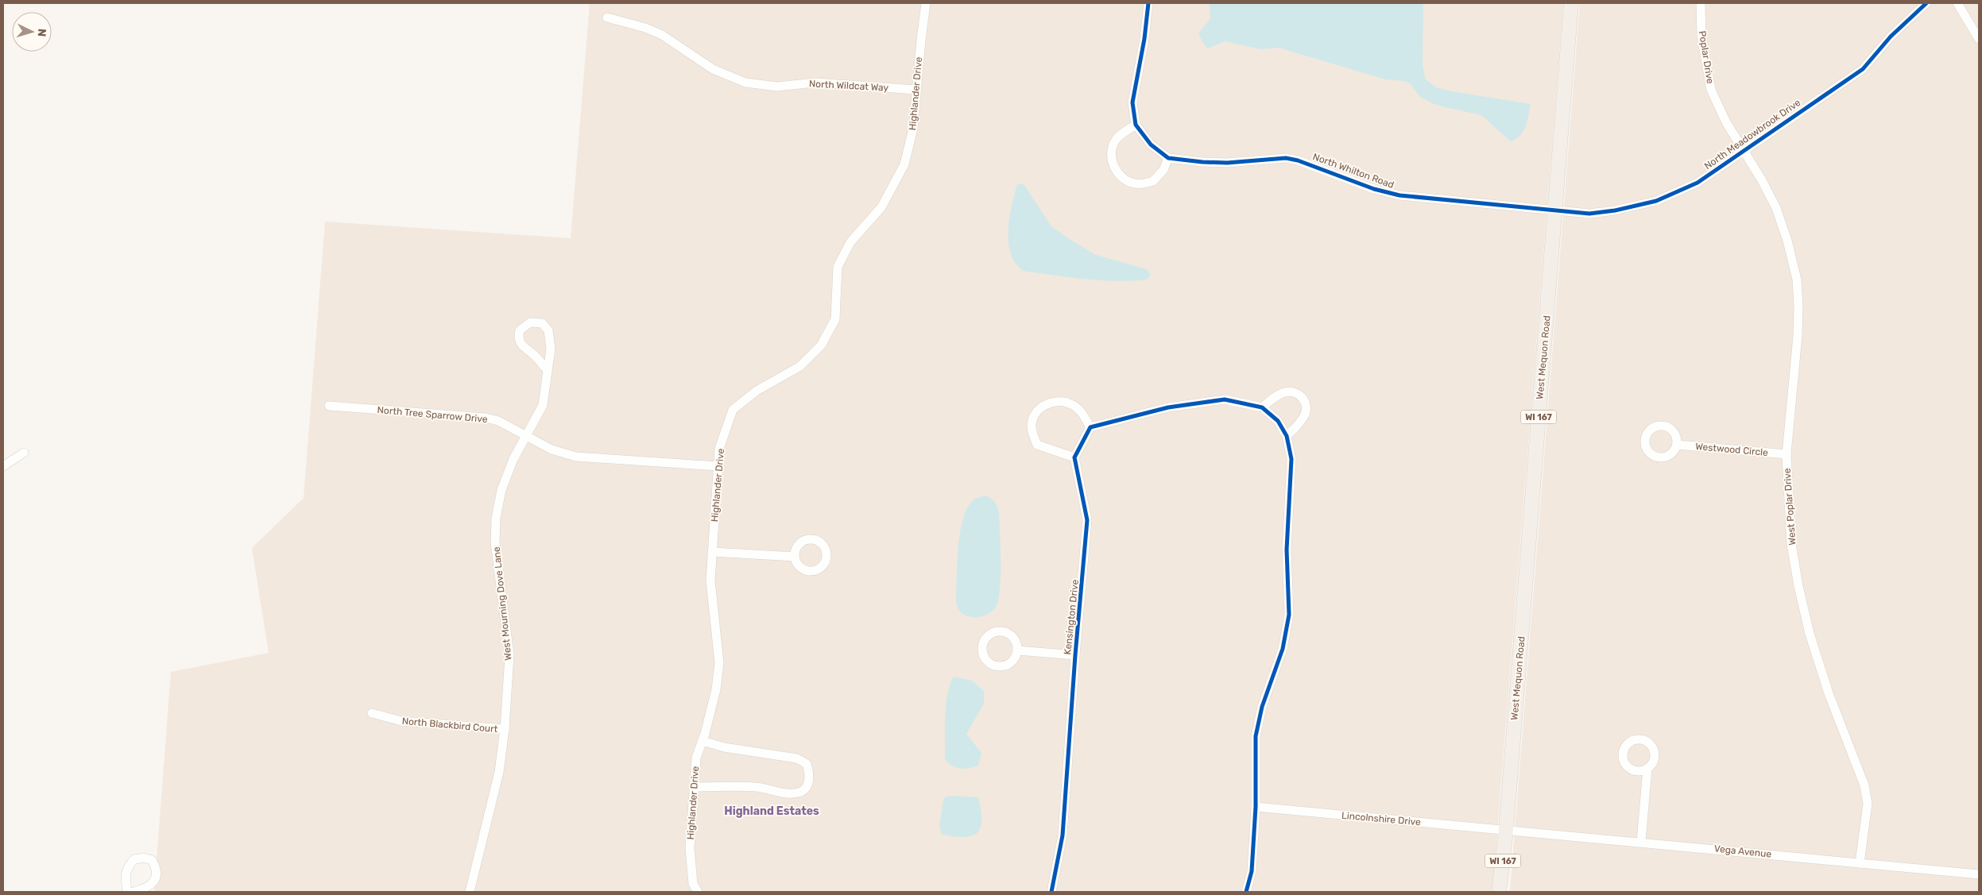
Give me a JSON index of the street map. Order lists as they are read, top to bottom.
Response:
{
  "streets": {
    "main road": ["West Mequon Road", "WI 167"],
    "street": [
      "Poplar Drive",
      "North Wildcat Way",
      "Highlander Drive",
      "North Meadowbrook Drive",
      "North Whilton Road",
      "North Tree Sparrow Drive",
      "Westwood Circle",
      "West Poplar Drive",
      "West Mourning Dove Lane",
      "Kensington Drive",
      "North Blackbird Court",
      "Lincolnshire Drive",
      "Vega Avenue"
    ]
  },
  "crossings": [
    ["Poplar Drive", "North Meadowbrook Drive"],
    ["Poplar Drive", "West Poplar Drive"],
    ["North Wildcat Way", "Highlander Drive"],
    ["Highlander Drive", "North Tree Sparrow Drive"],
    ["North Meadowbrook Drive", "North Whilton Road"],
    ["North Meadowbrook Drive", "West Mequon Road"],
    ["North Meadowbrook Drive", "West Poplar Drive"],
    ["North Whilton Road", "West Mequon Road"],
    ["West Mequon Road", "Lincolnshire Drive"],
    ["West Mequon Road", "Vega Avenue"],
    ["North Tree Sparrow Drive", "West Mourning Dove Lane"],
    ["Westwood Circle", "West Poplar Drive"],
    ["West Poplar Drive", "Vega Avenue"],
    ["West Mourning Dove Lane", "North Blackbird Court"],
    ["Lincolnshire Drive", "Vega Avenue"]
  ],
  "districts": ["Highland Estates"],
  "north": "right"
}
